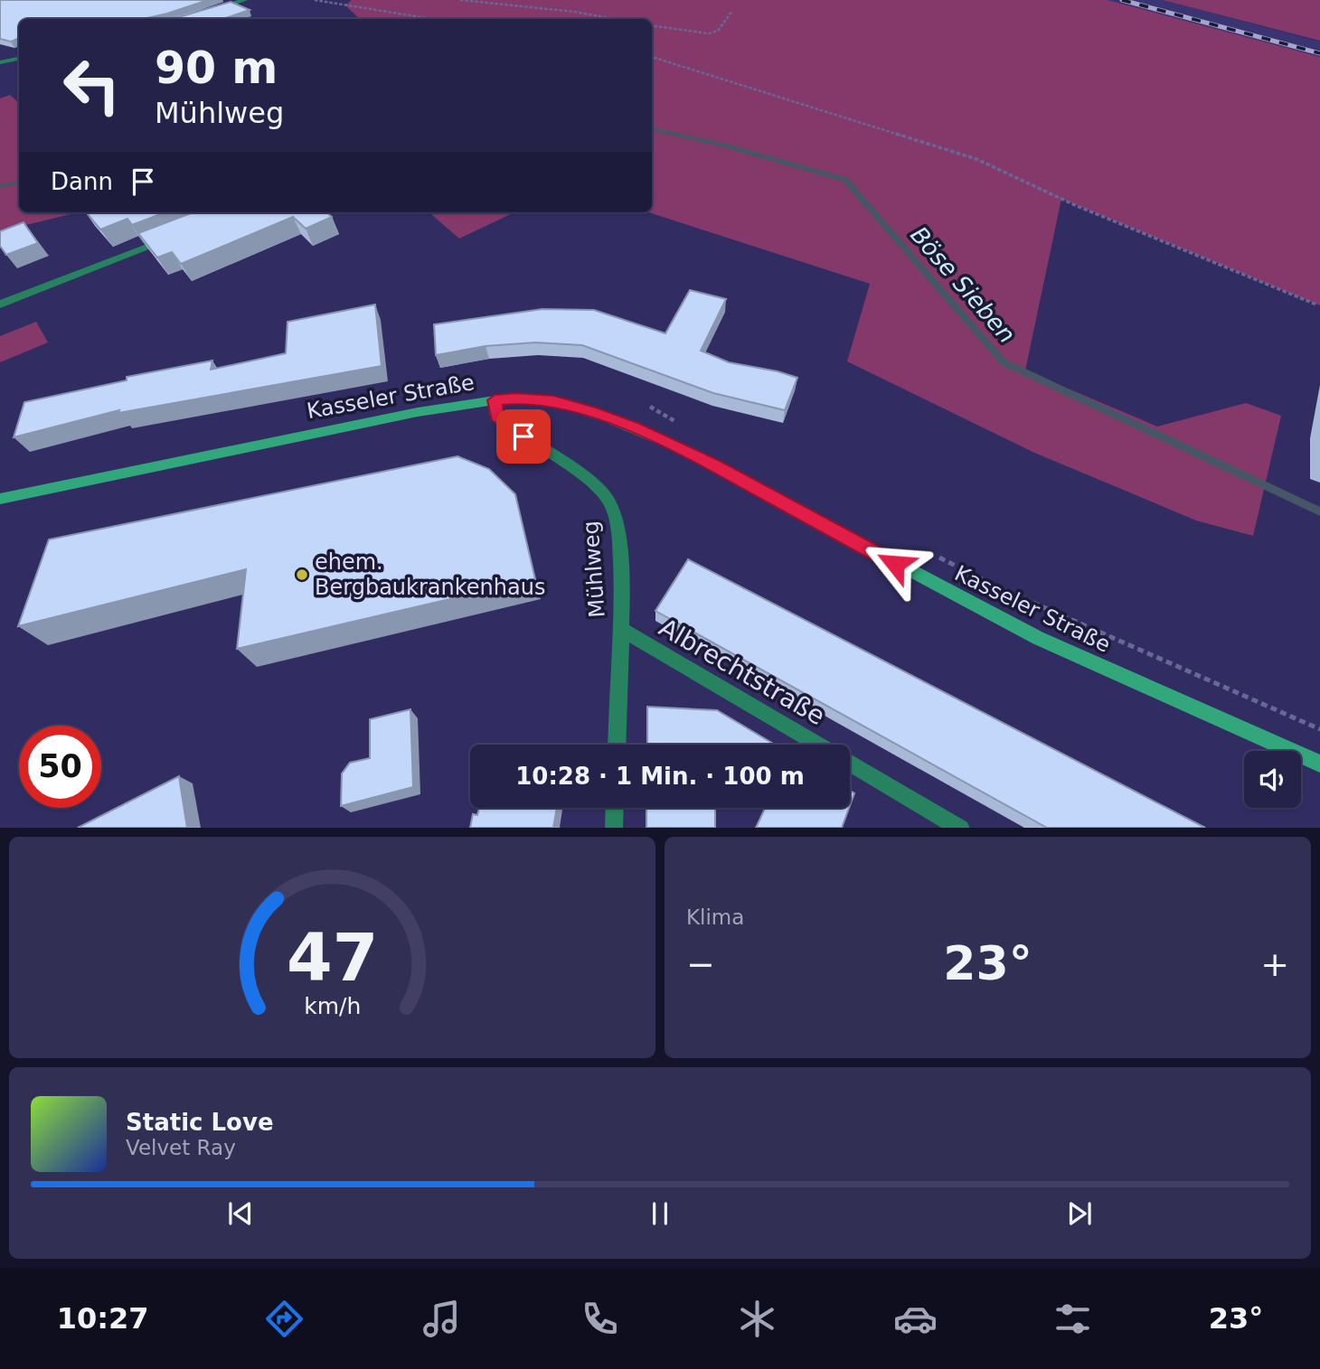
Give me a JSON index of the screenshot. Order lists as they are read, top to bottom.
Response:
{
  "streets": {
    "main road": ["Kasseler Straße"],
    "street": ["Mühlweg", "Albrechtstraße"]
  },
  "crossings": [
    ["Kasseler Straße", "Mühlweg"],
    ["Mühlweg", "Albrechtstraße"]
  ],
  "water": ["Böse Sieben"],
  "places": ["ehem. Bergbaukrankenhaus"],
  "page": {
    "turn": ["90 m", "Mühlweg"],
    "then": "Dann",
    "limit": "50",
    "trip": "10:28 · 1 Min. · 100 m",
    "tile": "Klima",
    "heat": ["−", "23°", "+"],
    "song": ["Static Love", "Velvet Ray"],
    "tabs": ["10:27", "23°"],
    "gauge": ["47", "km/h"]
  }
}
